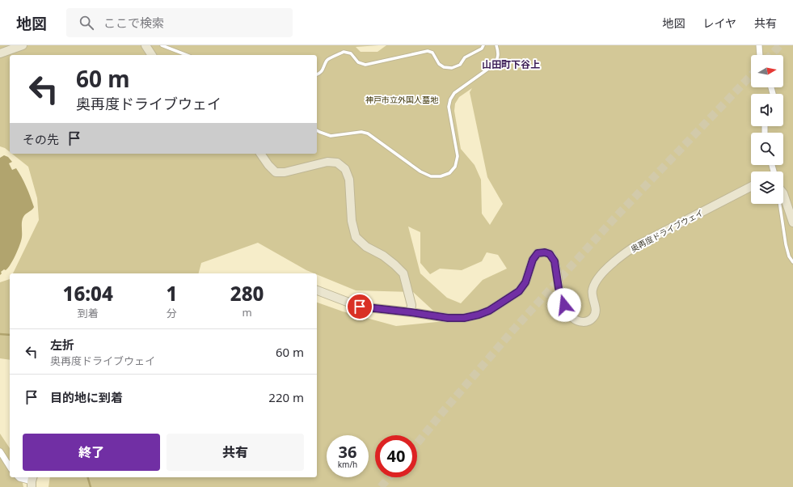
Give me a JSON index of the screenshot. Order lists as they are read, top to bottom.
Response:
{
  "streets": {
    "street": ["奥再度ドライブウェイ"]
  },
  "districts": ["山田町下谷上"],
  "parks": ["神戸市立外国人墓地"],
  "north": "right",
  "page": {
    "header": "地図",
    "search": "ここで検索",
    "nav": ["地図", "レイヤ", "共有"],
    "turn": ["60 m", "奥再度ドライブウェイ"],
    "then": "その先",
    "eta": [
      "16:04",
      "到着",
      "1",
      "分",
      "280",
      "m"
    ],
    "list": [
      {
        "name": "左折",
        "note": "奥再度ドライブウェイ",
        "value": "60 m"
      },
      {
        "name": "目的地に到着",
        "value": "220 m"
      }
    ],
    "buttons": ["終了", "共有"],
    "speed": "36 km/h",
    "limit": "40"
  }
}
